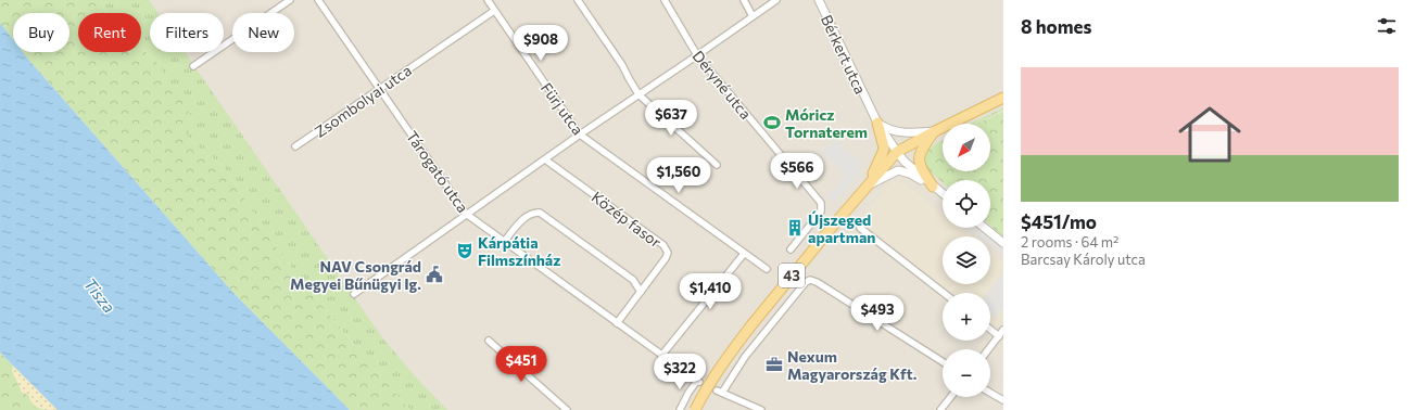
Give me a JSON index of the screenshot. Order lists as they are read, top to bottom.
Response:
{
  "streets": {
    "main road": ["43"],
    "street": [
      "Bérkert utca",
      "Déryné utca",
      "Zsombolyai utca",
      "Fürj utca",
      "Tárogató utca",
      "Közép fasor"
    ]
  },
  "crossings": [
    ["Bérkert utca", "43"],
    ["Zsombolyai utca", "Fürj utca"],
    ["Zsombolyai utca", "Tárogató utca"],
    ["Tárogató utca", "Közép fasor"]
  ],
  "water": ["Tisza"],
  "places": {
    "sports": ["Móricz Tornaterem"],
    "building": ["Újszeged apartman"],
    "theatre": ["Kárpátia Filmszínház"],
    "public building": ["NAV Csongrád Megyei Bűnügyi Ig."],
    "office": ["Nexum Magyarország Kft."]
  },
  "north": "bottom left",
  "page": {
    "heading": "8 homes",
    "chip": [
      "Buy",
      "Rent",
      "Filters",
      "New"
    ],
    "price": [
      "$908",
      "$637",
      "$566",
      "$1,560",
      "$1,410",
      "$493",
      "$451",
      "$322"
    ],
    "list": [
      {
        "name": "$451/mo",
        "note": "2 rooms · 64 m² · Barcsay Károly utca"
      }
    ],
    "map_buttons": ["+", "−"]
  }
}
